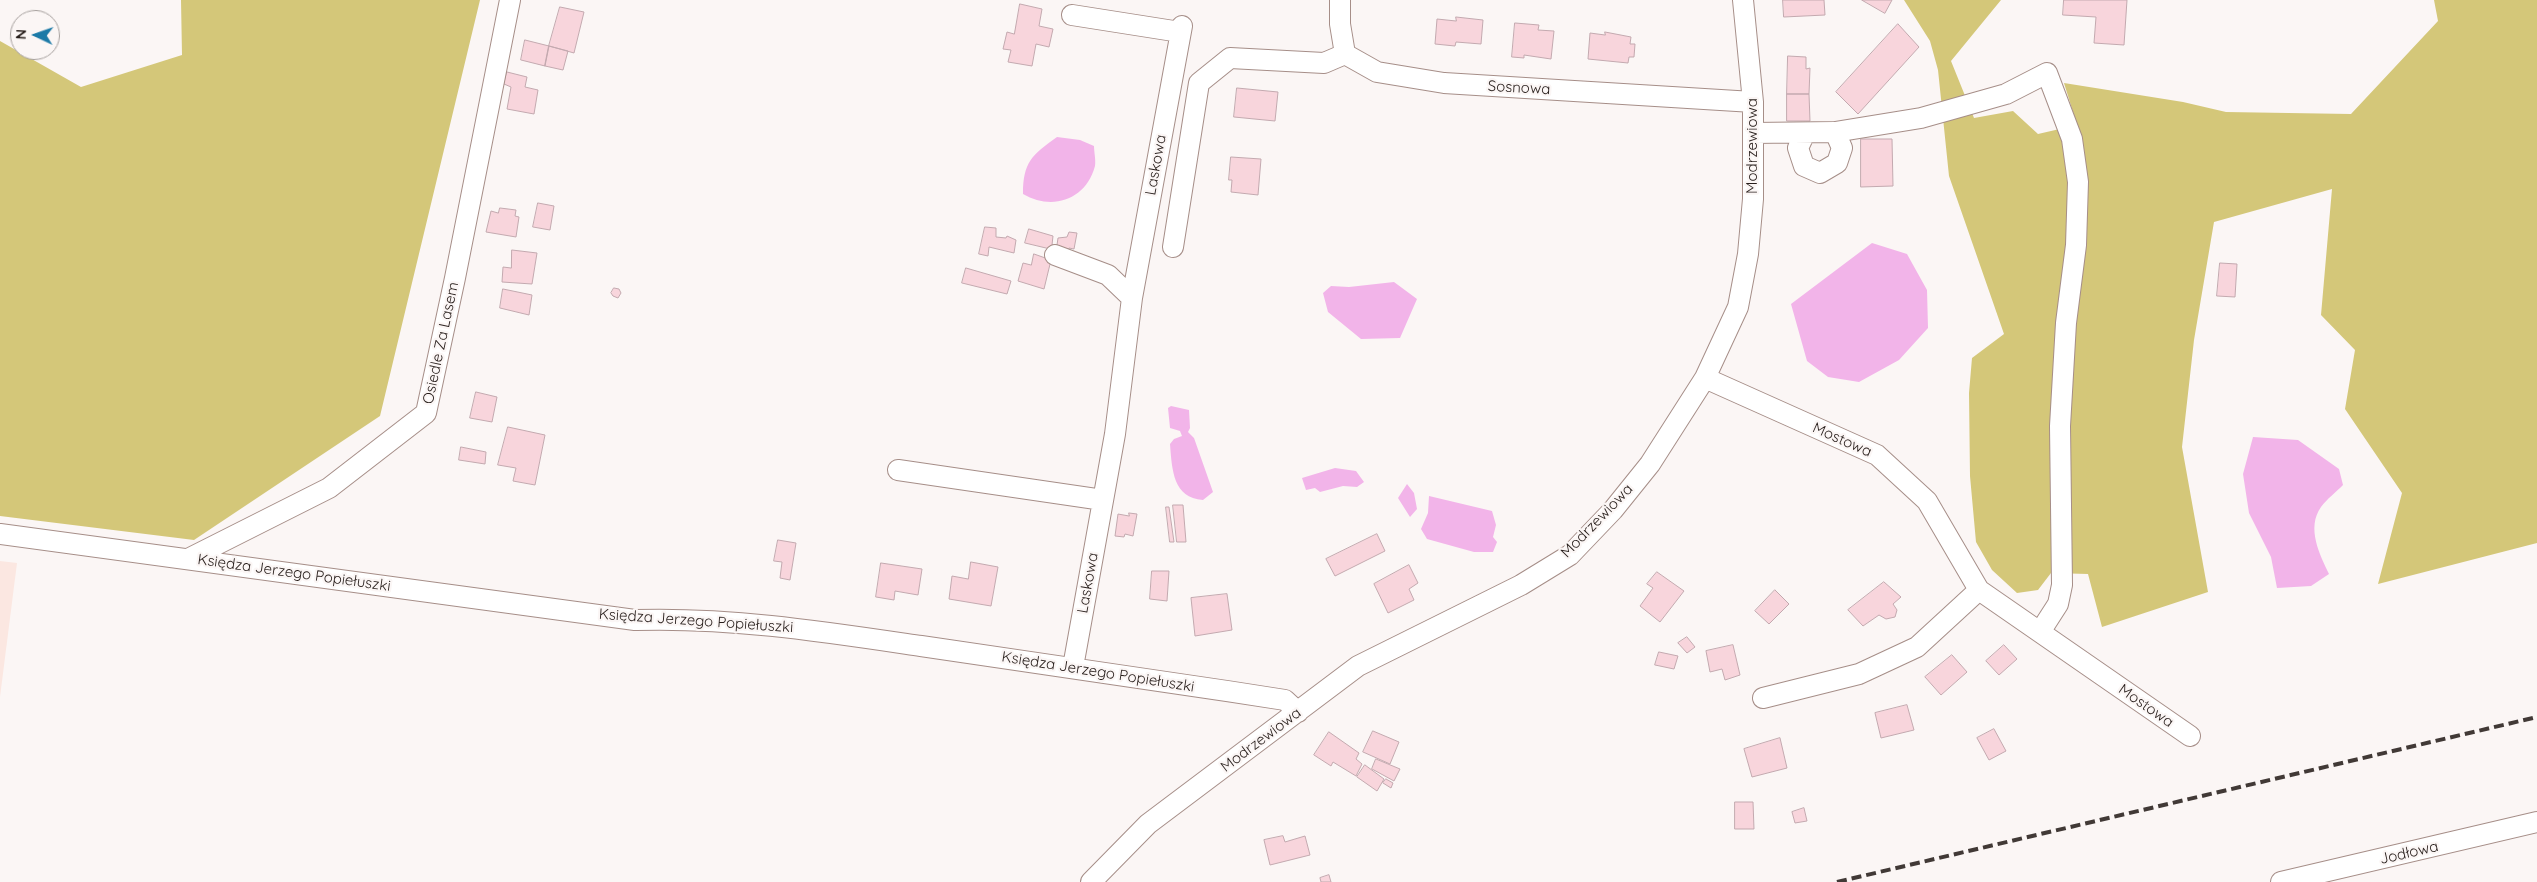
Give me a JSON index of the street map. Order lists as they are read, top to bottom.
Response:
{
  "streets": {
    "street": [
      "Sosnowa",
      "Modrzewiowa",
      "Laskowa",
      "Osiedle Za Lasem",
      "Mostowa",
      "Księdza Jerzego Popiełuszki",
      "Jodłowa"
    ]
  },
  "crossings": [
    ["Sosnowa", "Modrzewiowa"],
    ["Modrzewiowa", "Mostowa"],
    ["Modrzewiowa", "Księdza Jerzego Popiełuszki"],
    ["Laskowa", "Księdza Jerzego Popiełuszki"],
    ["Osiedle Za Lasem", "Księdza Jerzego Popiełuszki"]
  ],
  "north": "left"
}
